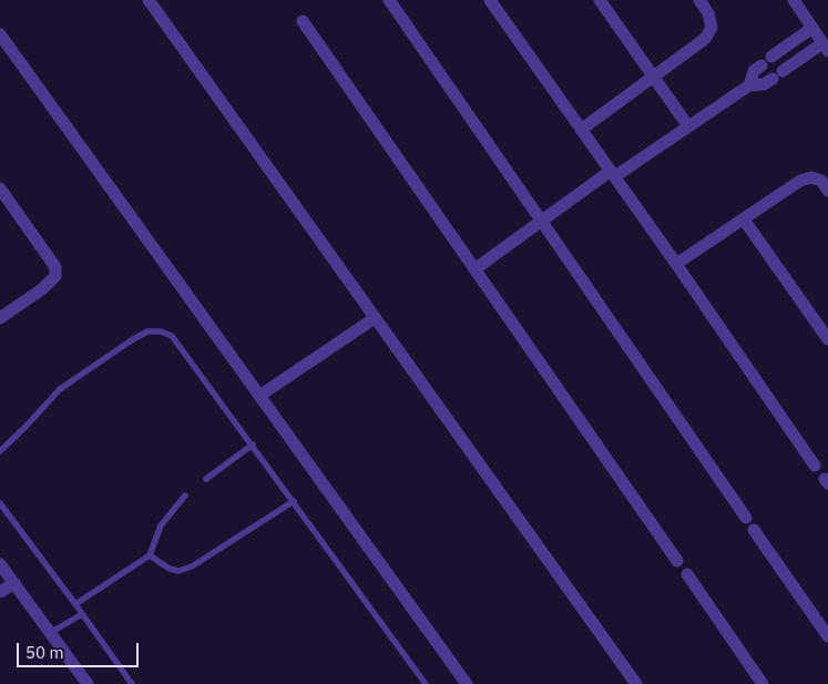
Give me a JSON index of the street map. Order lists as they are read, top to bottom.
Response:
{
  "scale_bar": "50 m"
}
